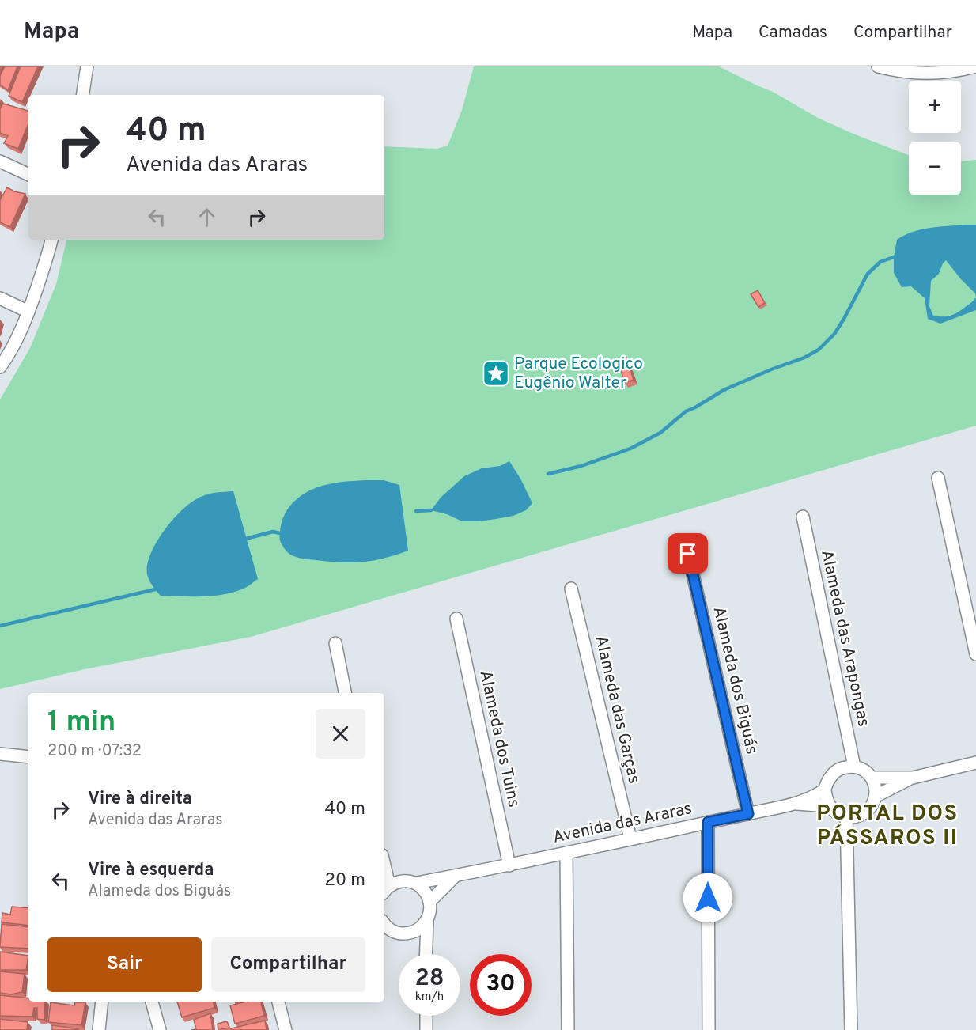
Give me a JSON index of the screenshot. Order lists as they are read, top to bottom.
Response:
{
  "streets": {
    "street": [
      "Alameda das Arapongas",
      "Alameda dos Biguás",
      "Alameda das Garças",
      "Alameda dos Tuins",
      "Avenida das Araras"
    ]
  },
  "crossings": [
    ["Alameda dos Biguás", "Avenida das Araras"],
    ["Alameda das Garças", "Avenida das Araras"],
    ["Alameda dos Tuins", "Avenida das Araras"]
  ],
  "districts": ["PORTAL DOS PÁSSAROS II"],
  "places": {
    "place": ["Parque Ecologico Eugênio Walter"]
  },
  "page": {
    "header": "Mapa",
    "nav": ["Mapa", "Camadas", "Compartilhar"],
    "map_buttons": ["+", "−"],
    "turn": ["40 m", "Avenida das Araras"],
    "heading": ["1 min", "200 m · 07:32"],
    "list": [
      {
        "name": "Vire à direita",
        "note": "Avenida das Araras",
        "value": "40 m"
      },
      {
        "name": "Vire à esquerda",
        "note": "Alameda dos Biguás",
        "value": "20 m"
      }
    ],
    "buttons": ["Sair", "Compartilhar"],
    "speed": "28 km/h",
    "limit": "30"
  }
}
